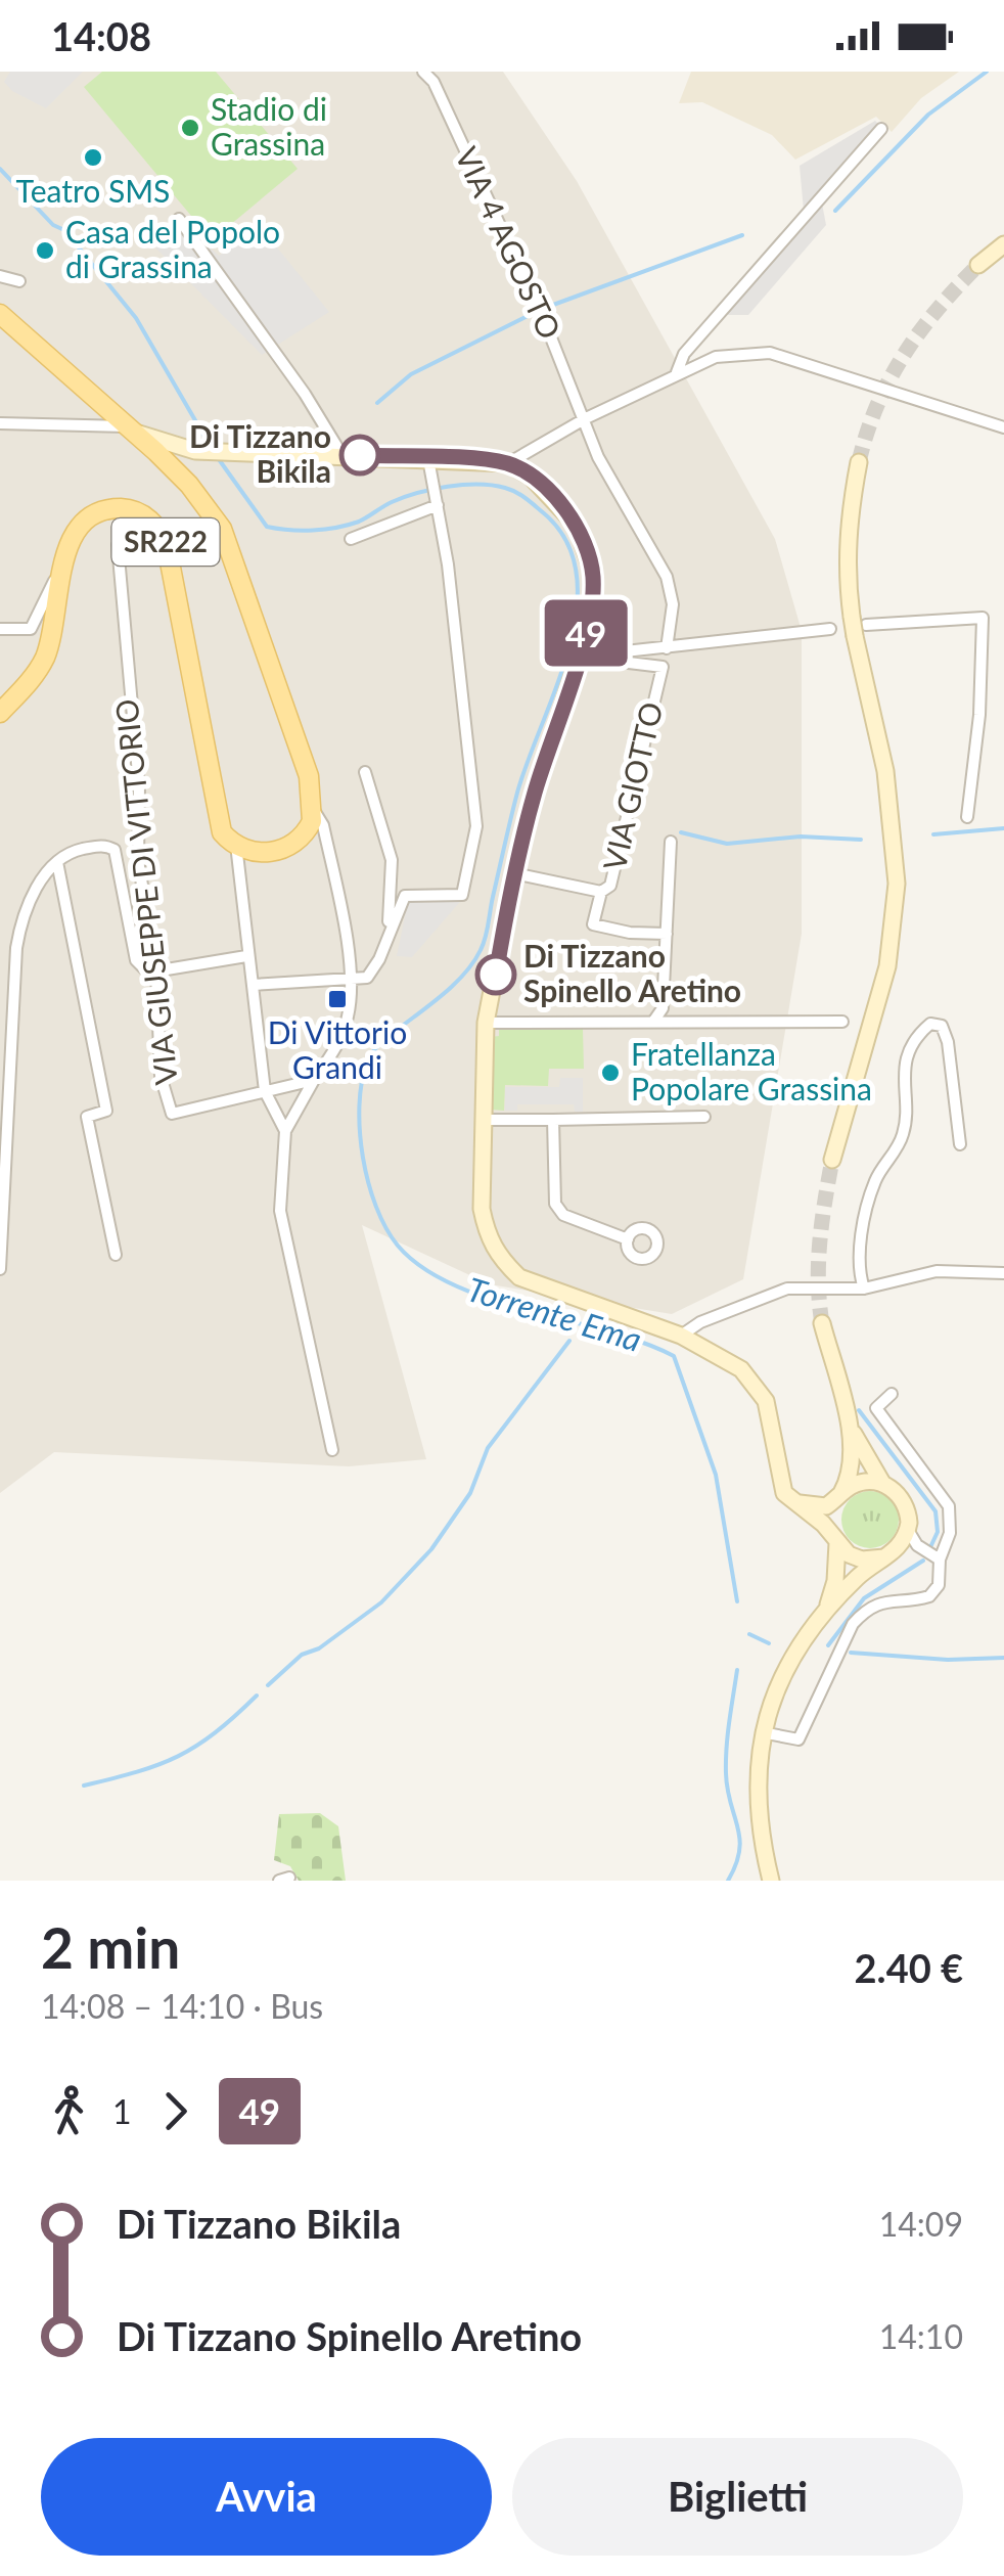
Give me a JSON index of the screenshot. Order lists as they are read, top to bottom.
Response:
{
  "streets": {
    "main road": ["SR222"],
    "street": ["VIA 4 AGOSTO", "VIA GIOTTO", "VIA GIUSEPPE DI VITTORIO"]
  },
  "water": ["Torrente Ema"],
  "places": {
    "other": [
      "Stadio di Grassina",
      "Teatro SMS",
      "Casa del Popolo di Grassina",
      "Di Tizzano Bikila",
      "Di Tizzano Spinello Aretino",
      "Fratellanza Popolare Grassina"
    ],
    "transit": ["Di Vittorio Grandi"]
  },
  "lines": ["bus line 49"],
  "page": {
    "status": "14:08",
    "on_map": "49",
    "heading": ["2 min", "14:08 – 14:10 · Bus", "2.40 €"],
    "legs": ["1", "49"],
    "list": [
      {
        "name": "Di Tizzano Bikila",
        "value": "14:09"
      },
      {
        "name": "Di Tizzano Spinello Aretino",
        "value": "14:10"
      }
    ],
    "buttons": ["Avvia", "Biglietti"]
  }
}
